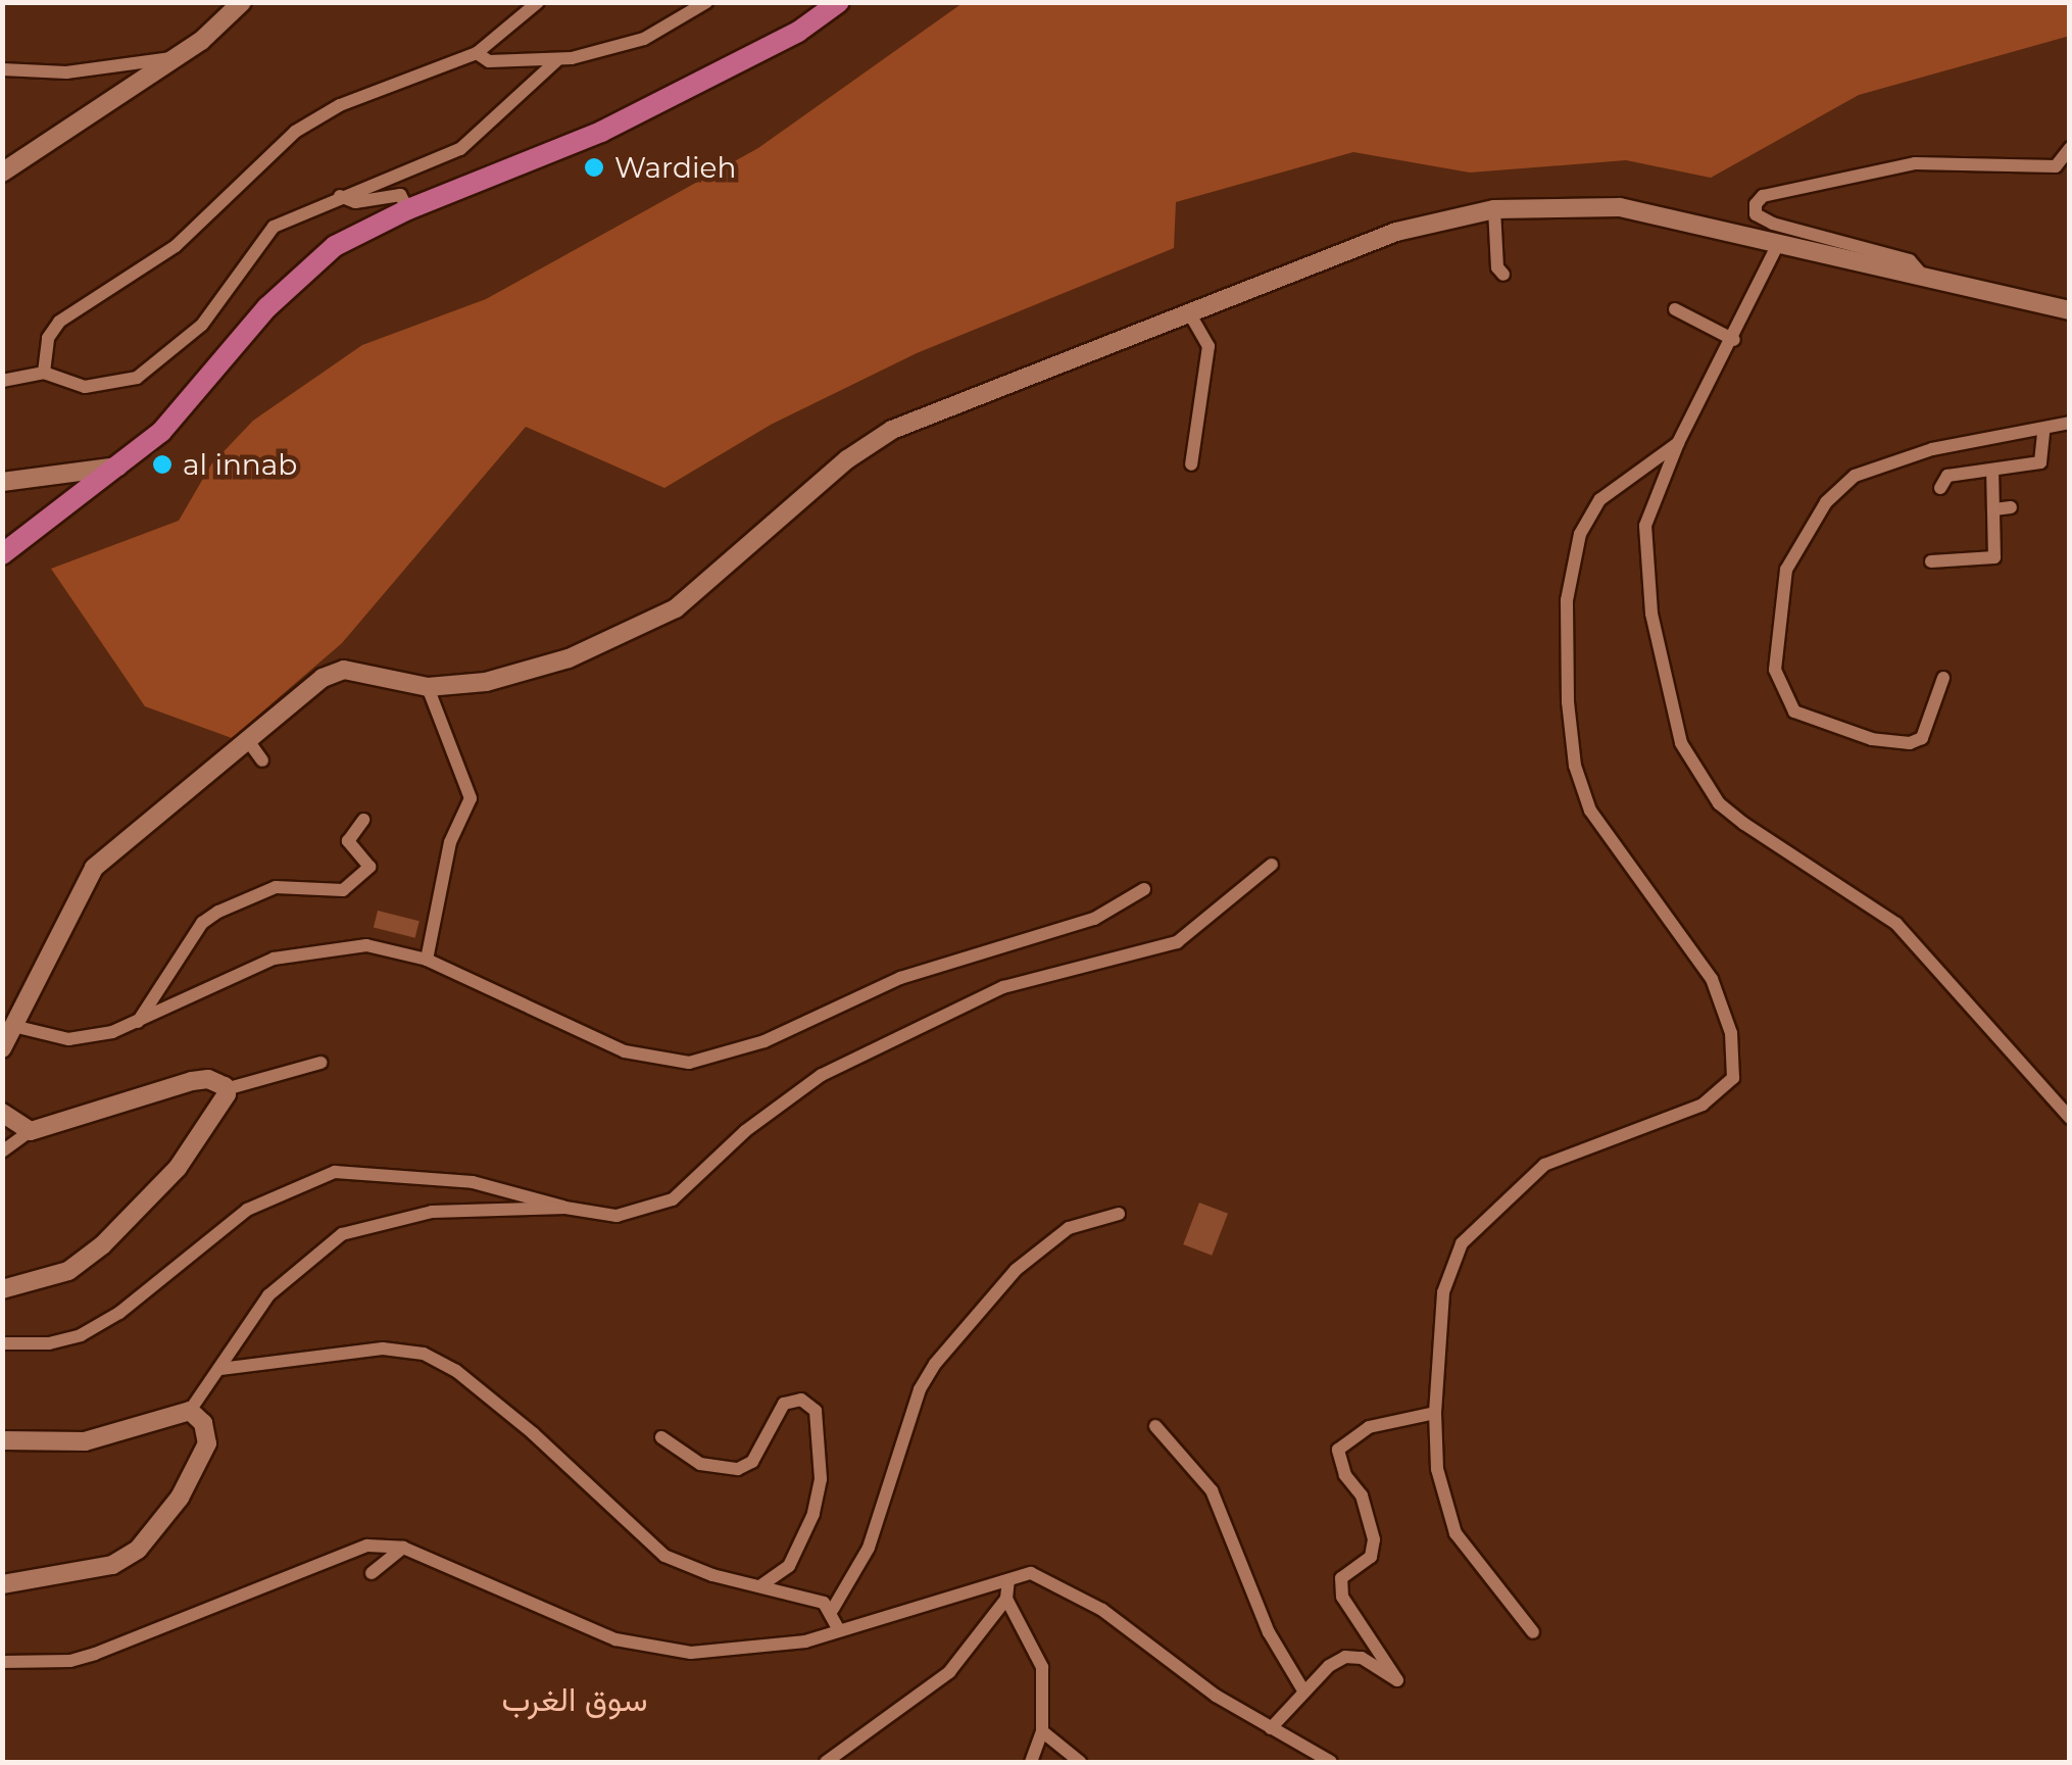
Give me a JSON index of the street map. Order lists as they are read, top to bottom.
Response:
{
  "districts": ["سوق الغرب"],
  "places": ["Wardieh", "al innab"]
}
